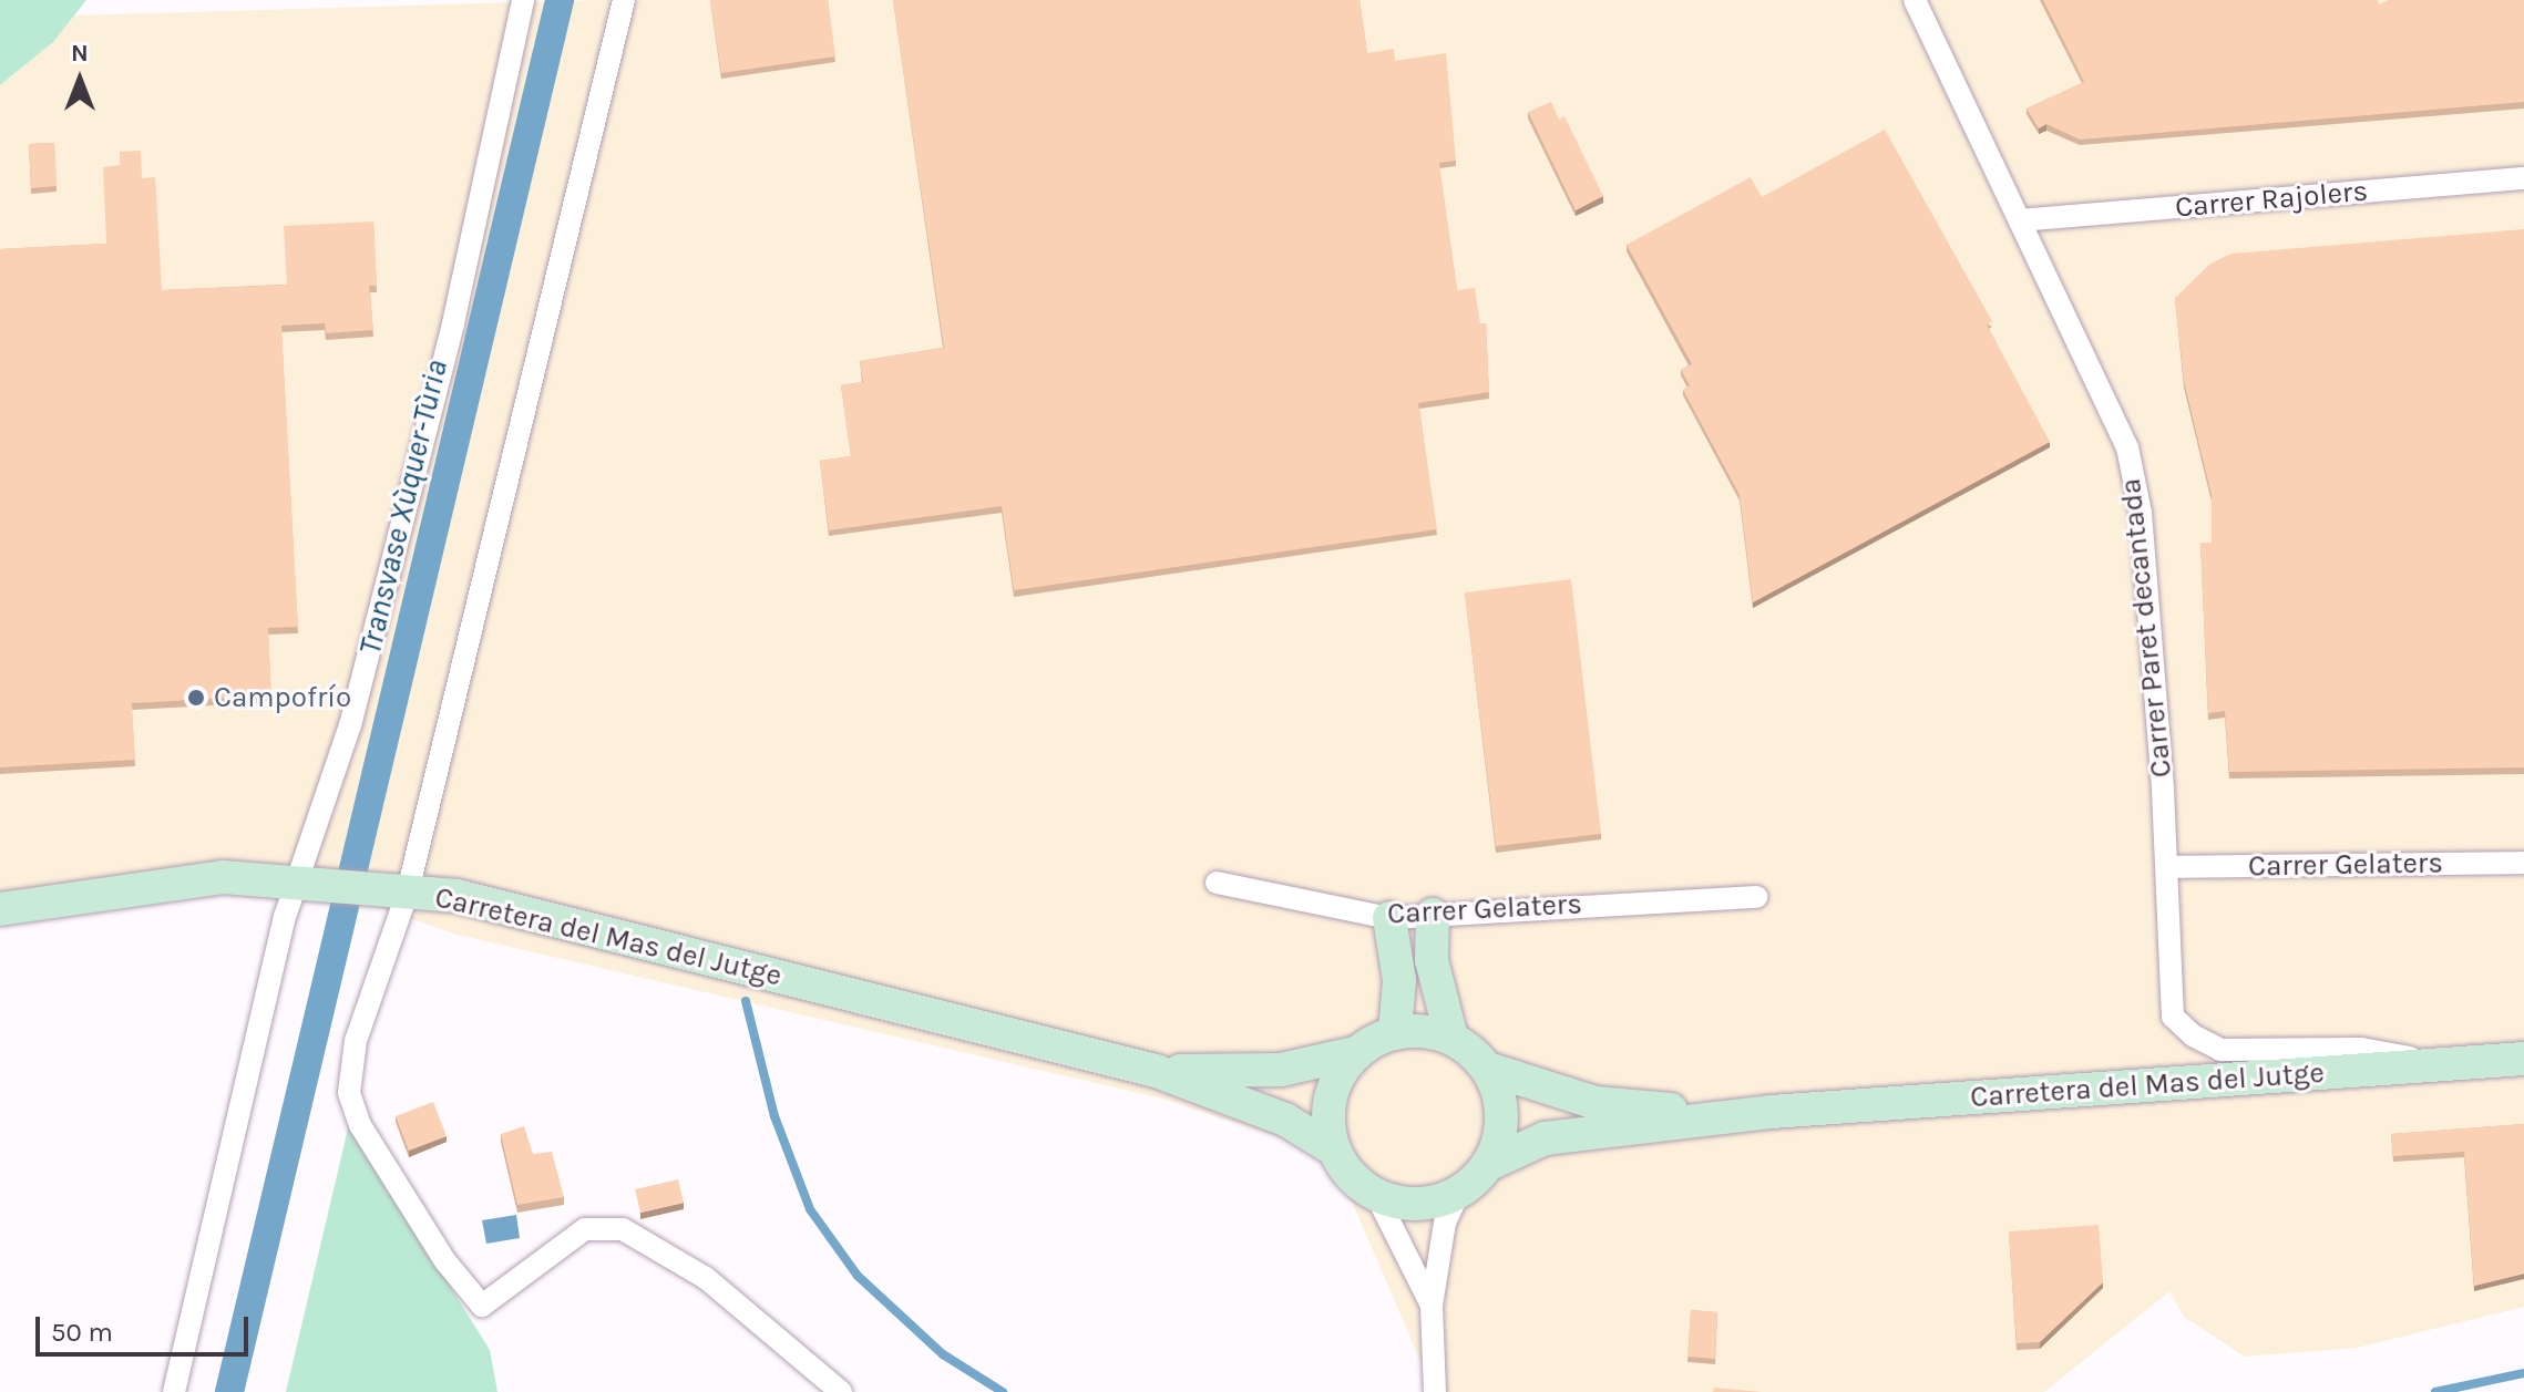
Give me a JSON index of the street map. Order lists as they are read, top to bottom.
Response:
{
  "streets": {
    "street": [
      "Carrer Rajolers",
      "Carrer Paret decantada",
      "Carrer Gelaters",
      "Carretera del Mas del Jutge"
    ]
  },
  "crossings": [
    ["Carrer Rajolers", "Carrer Paret decantada"],
    ["Carrer Paret decantada", "Carrer Gelaters"],
    ["Carrer Paret decantada", "Carretera del Mas del Jutge"]
  ],
  "water": ["Transvase Xùquer-Tùria"],
  "places": ["Campofrío"],
  "scale_bar": "50 m",
  "north": "top"
}
